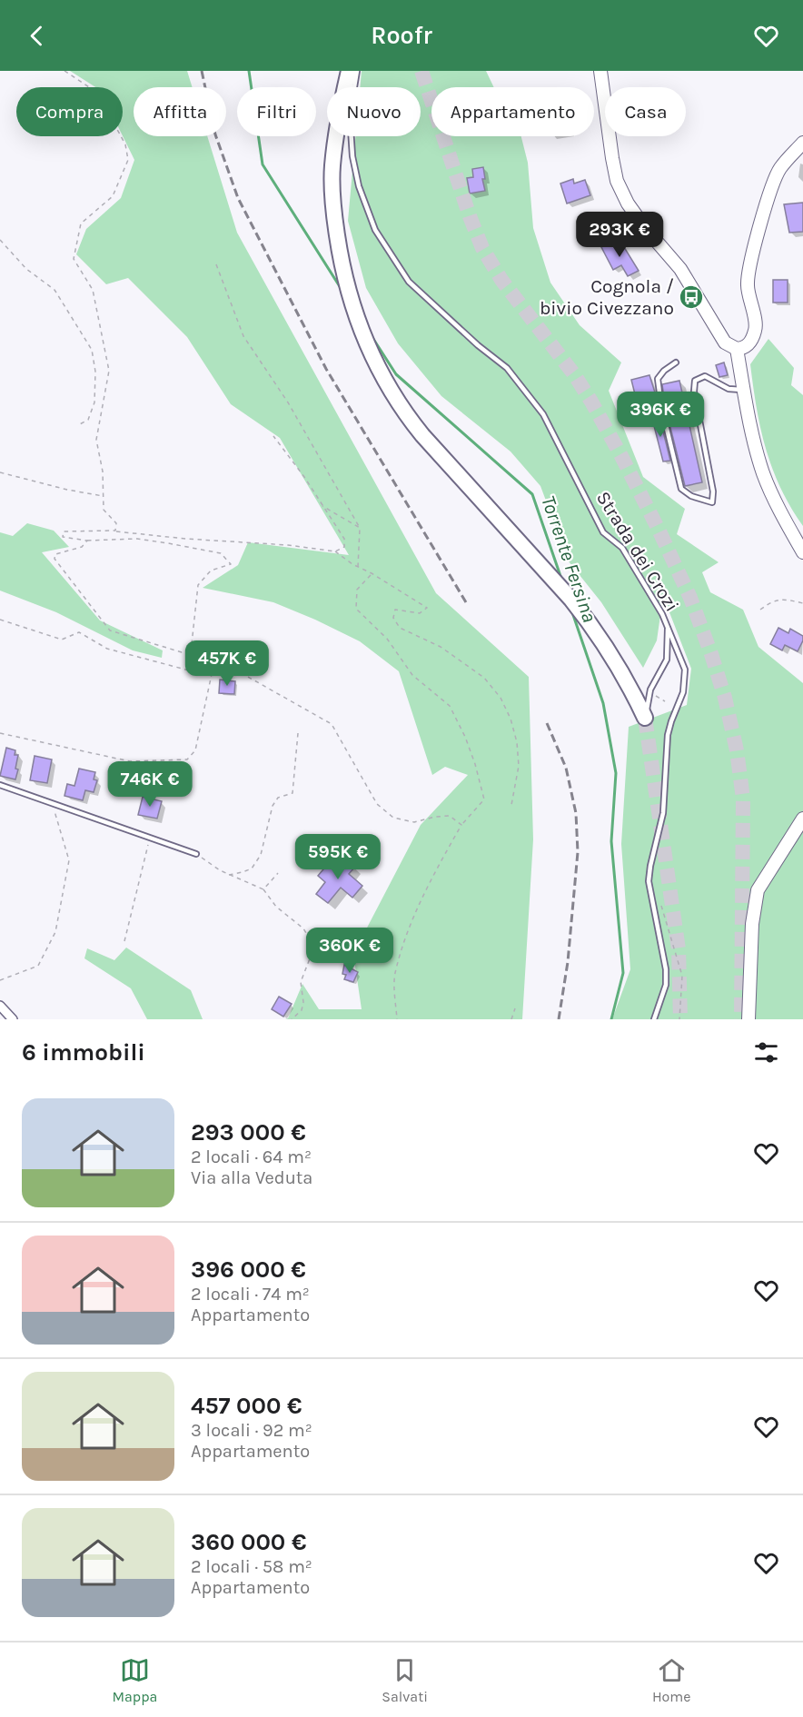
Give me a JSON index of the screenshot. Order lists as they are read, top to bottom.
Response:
{
  "streets": {
    "lane": ["Strada dei Crozi"]
  },
  "water": ["Torrente Fersina"],
  "places": {
    "bus stop": ["Cognola / bivio Civezzano"]
  },
  "page": {
    "header": "Roofr",
    "chip": [
      "Compra",
      "Affitta",
      "Filtri",
      "Nuovo",
      "Appartamento",
      "Casa"
    ],
    "price": [
      "293K €",
      "396K €",
      "457K €",
      "746K €",
      "595K €",
      "360K €"
    ],
    "heading": "6 immobili",
    "list": [
      {
        "name": "293 000 €",
        "note": "2 locali · 64 m² · Via alla Veduta"
      },
      {
        "name": "396 000 €",
        "note": "2 locali · 74 m² · Appartamento"
      },
      {
        "name": "457 000 €",
        "note": "3 locali · 92 m² · Appartamento"
      },
      {
        "name": "360 000 €",
        "note": "2 locali · 58 m² · Appartamento"
      }
    ],
    "tabs": ["Mappa", "Salvati", "Home"]
  }
}
